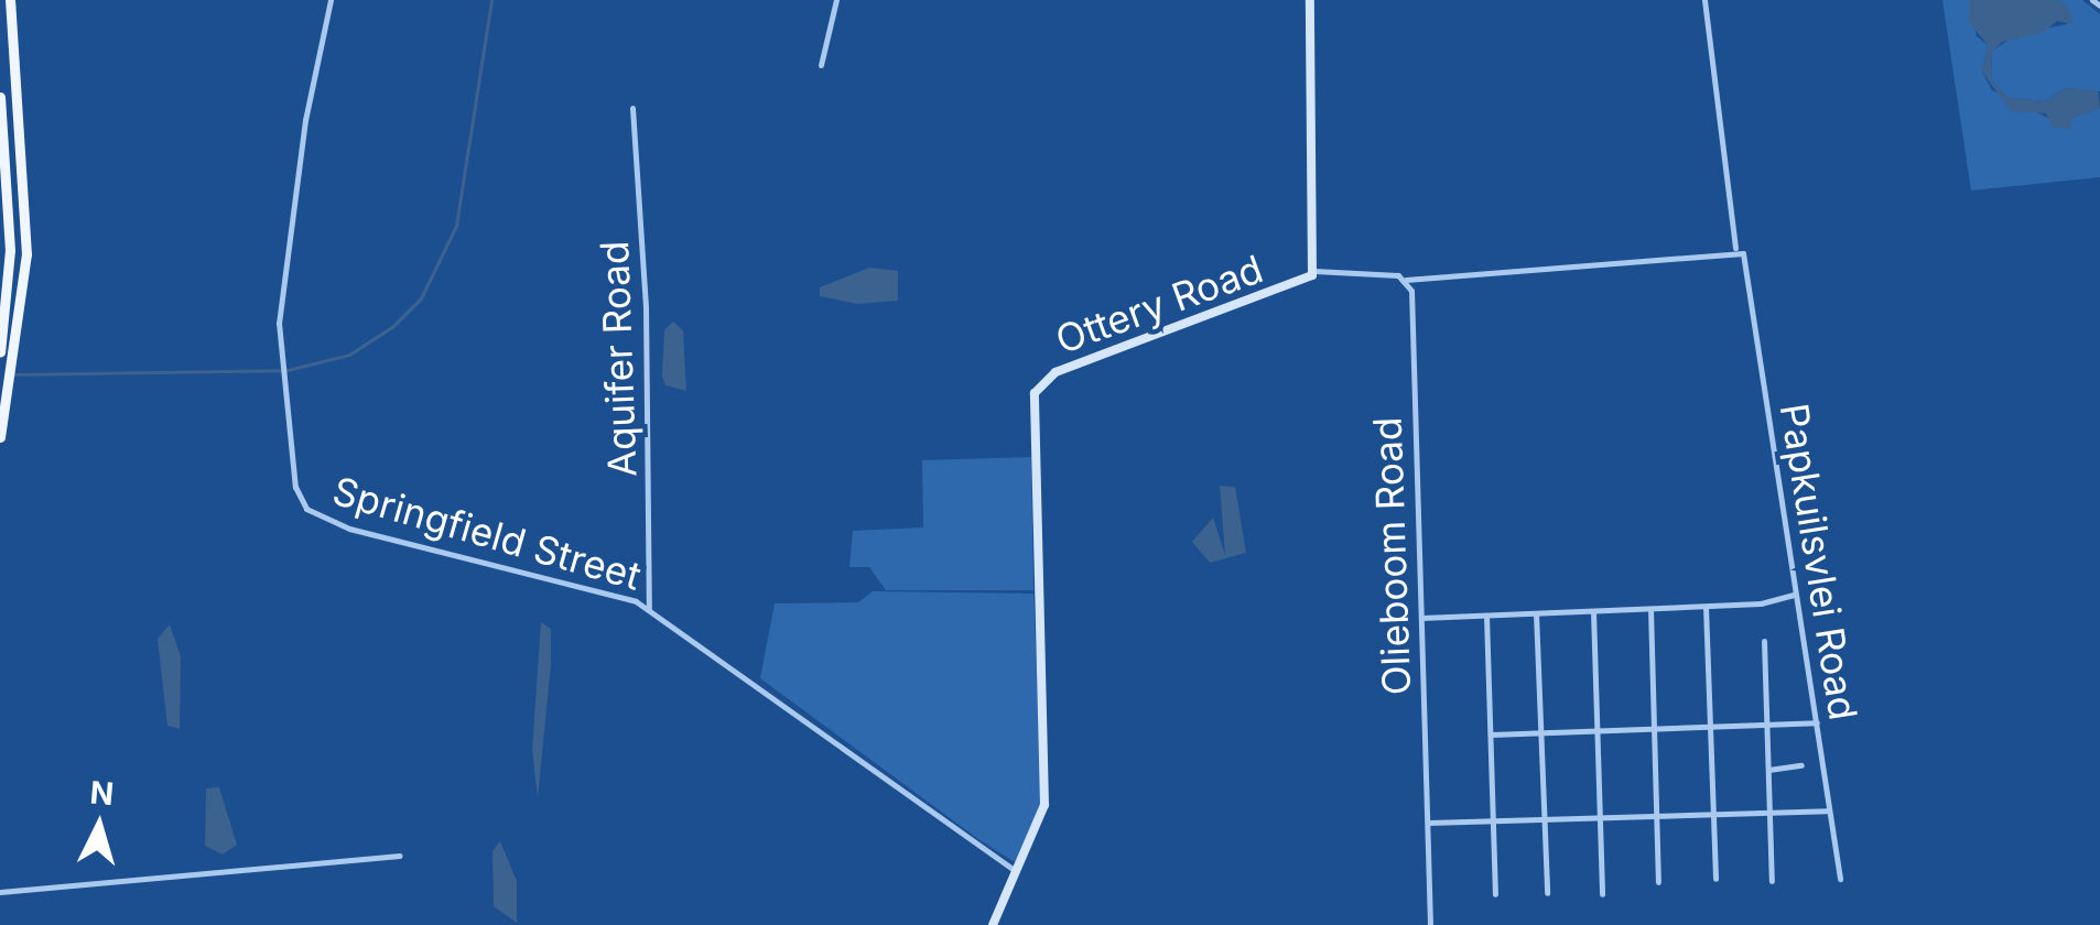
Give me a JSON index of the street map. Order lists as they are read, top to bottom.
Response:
{
  "streets": {
    "street": [
      "Ottery Road",
      "Aquifer Road",
      "Springfield Street",
      "Olieboom Road",
      "Papkuilsvlei Road"
    ]
  },
  "crossings": [
    ["Ottery Road", "Springfield Street"],
    ["Aquifer Road", "Springfield Street"]
  ],
  "north": "top"
}
